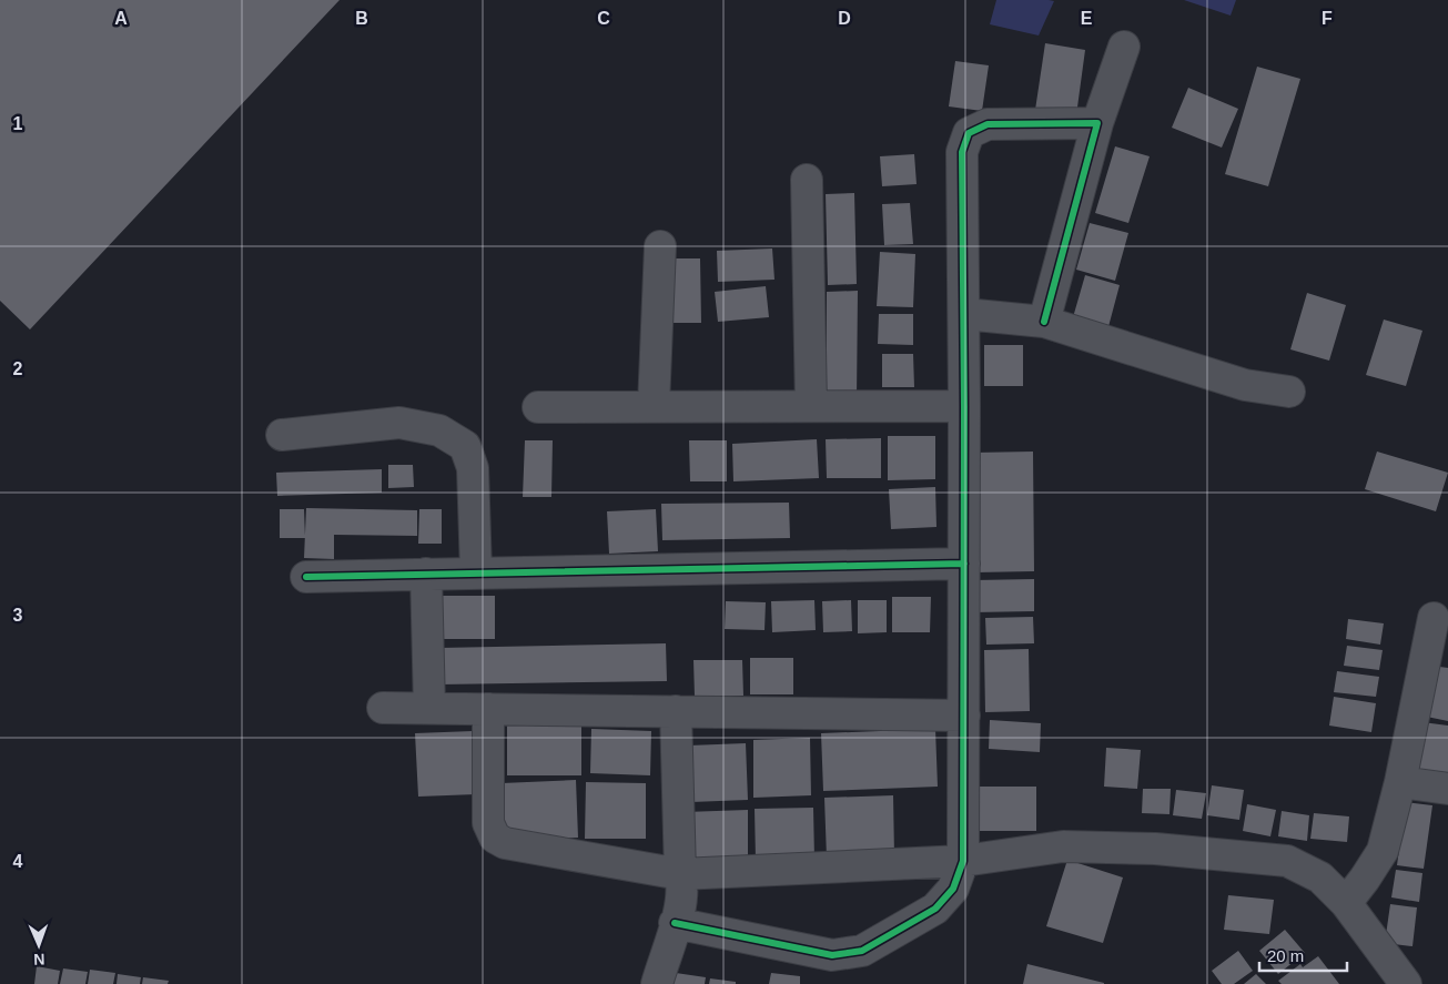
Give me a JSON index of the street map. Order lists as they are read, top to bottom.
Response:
{
  "scale_bar": "20 m",
  "north": "bottom",
  "grid": {
    "columns": [
      "A",
      "B",
      "C",
      "D",
      "E",
      "F"
    ],
    "rows": [
      "1",
      "2",
      "3",
      "4"
    ]
  }
}
